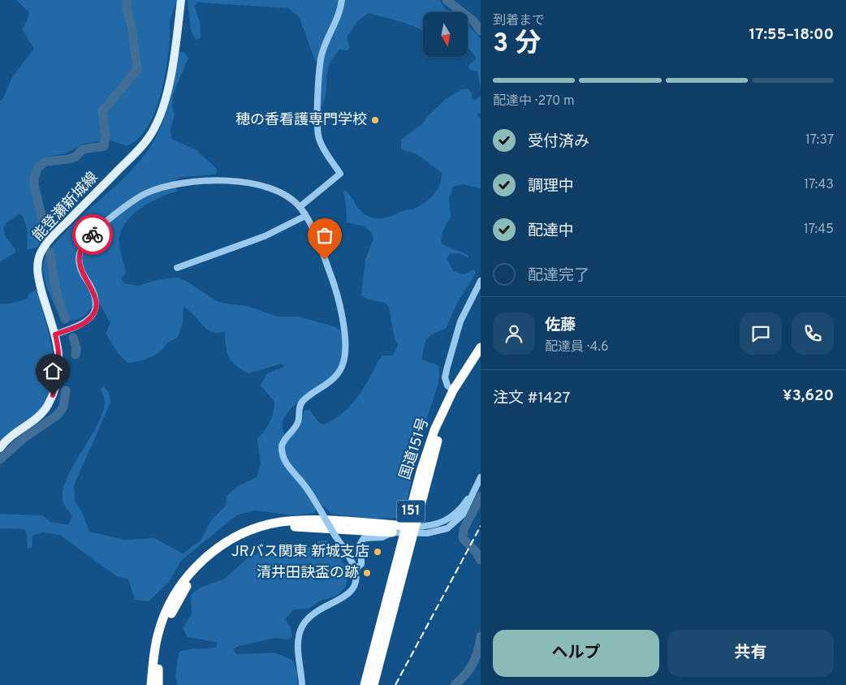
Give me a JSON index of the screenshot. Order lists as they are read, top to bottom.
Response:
{
  "streets": {
    "highway": ["国道151号", "151"],
    "main road": ["能登瀬新城線"]
  },
  "places": ["穂の香看護専門学校", "JRバス関東 新城支店", "清井田訣盃の跡"],
  "north": "bottom",
  "page": {
    "heading": ["3 分", "到着まで", "17:55–18:00"],
    "panel": [
      "佐藤",
      "配達員 · 4.6",
      "注文 #1427",
      "¥3,620"
    ],
    "bar": "配達中 · 270 m",
    "list": [
      ["受付済み", "17:37"],
      ["調理中", "17:43"],
      ["配達中", "17:45"],
      "配達完了"
    ],
    "buttons": ["ヘルプ", "共有"]
  }
}
